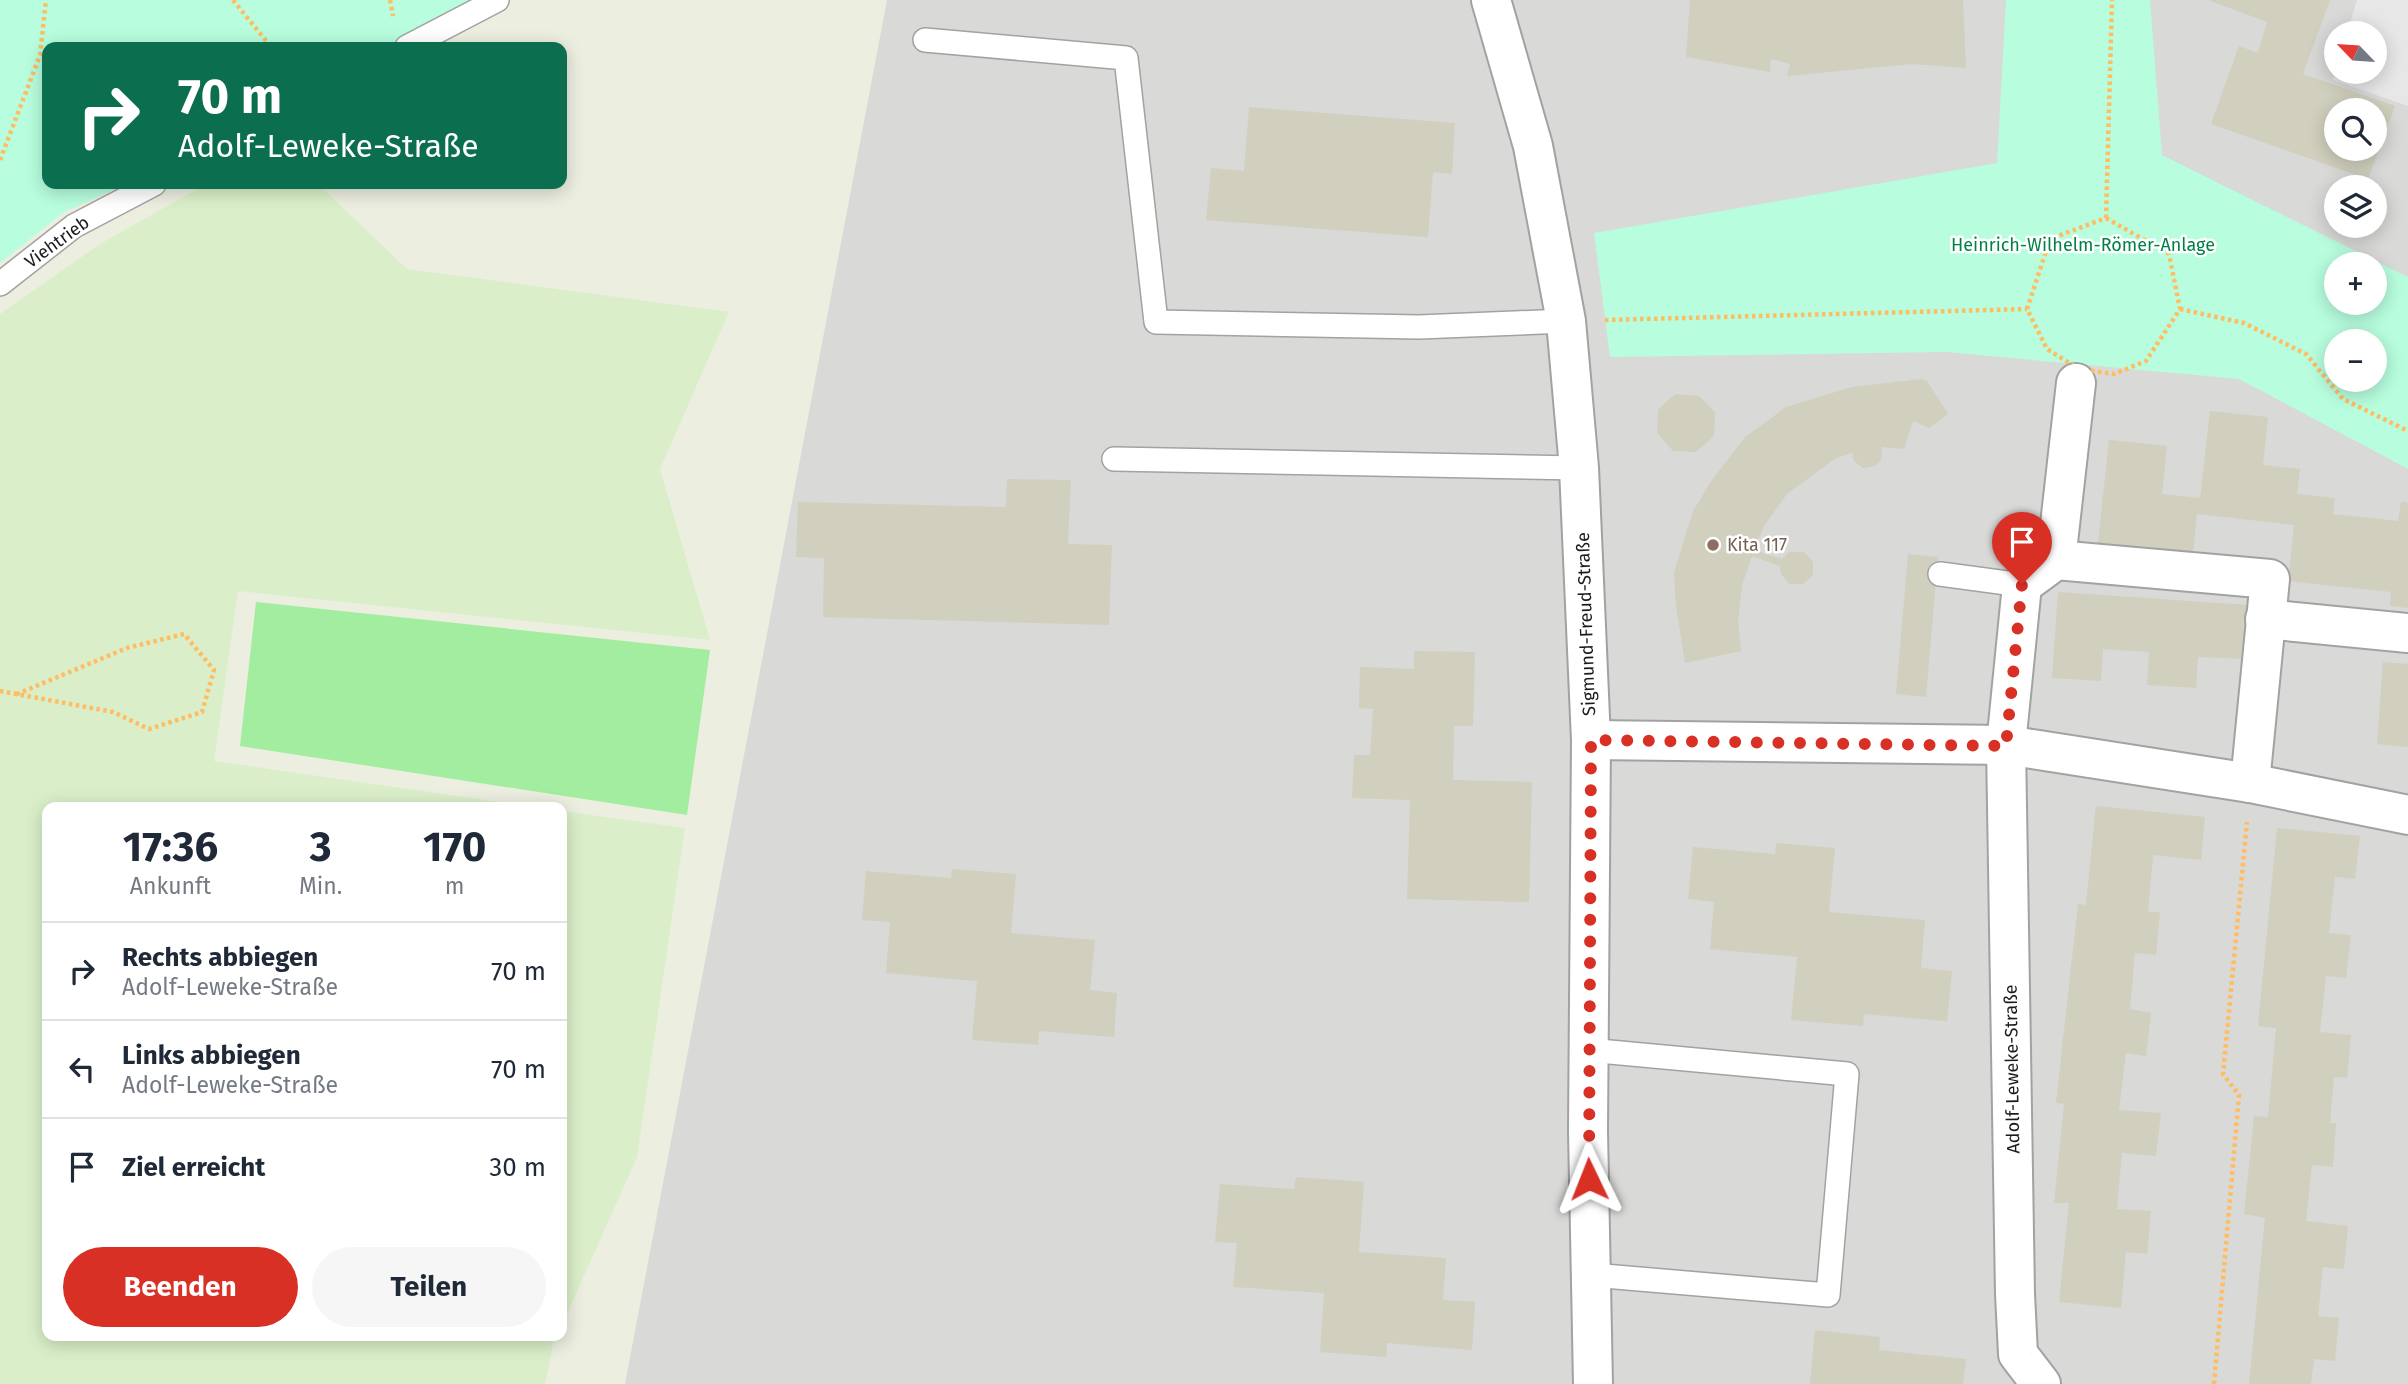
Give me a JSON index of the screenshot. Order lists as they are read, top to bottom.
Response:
{
  "streets": {
    "street": ["Sigmund-Freud-Straße", "Adolf-Leweke-Straße"],
    "lane": ["Viehtrieb"]
  },
  "parks": ["Heinrich-Wilhelm-Römer-Anlage"],
  "places": ["Kita 117"],
  "north": "top left",
  "page": {
    "map_buttons": ["+", "−"],
    "turn": ["70 m", "Adolf-Leweke-Straße"],
    "eta": [
      "17:36",
      "Ankunft",
      "3",
      "Min.",
      "170",
      "m"
    ],
    "list": [
      {
        "name": "Rechts abbiegen",
        "note": "Adolf-Leweke-Straße",
        "value": "70 m"
      },
      {
        "name": "Links abbiegen",
        "note": "Adolf-Leweke-Straße",
        "value": "70 m"
      },
      {
        "name": "Ziel erreicht",
        "value": "30 m"
      }
    ],
    "buttons": ["Beenden", "Teilen"]
  }
}
